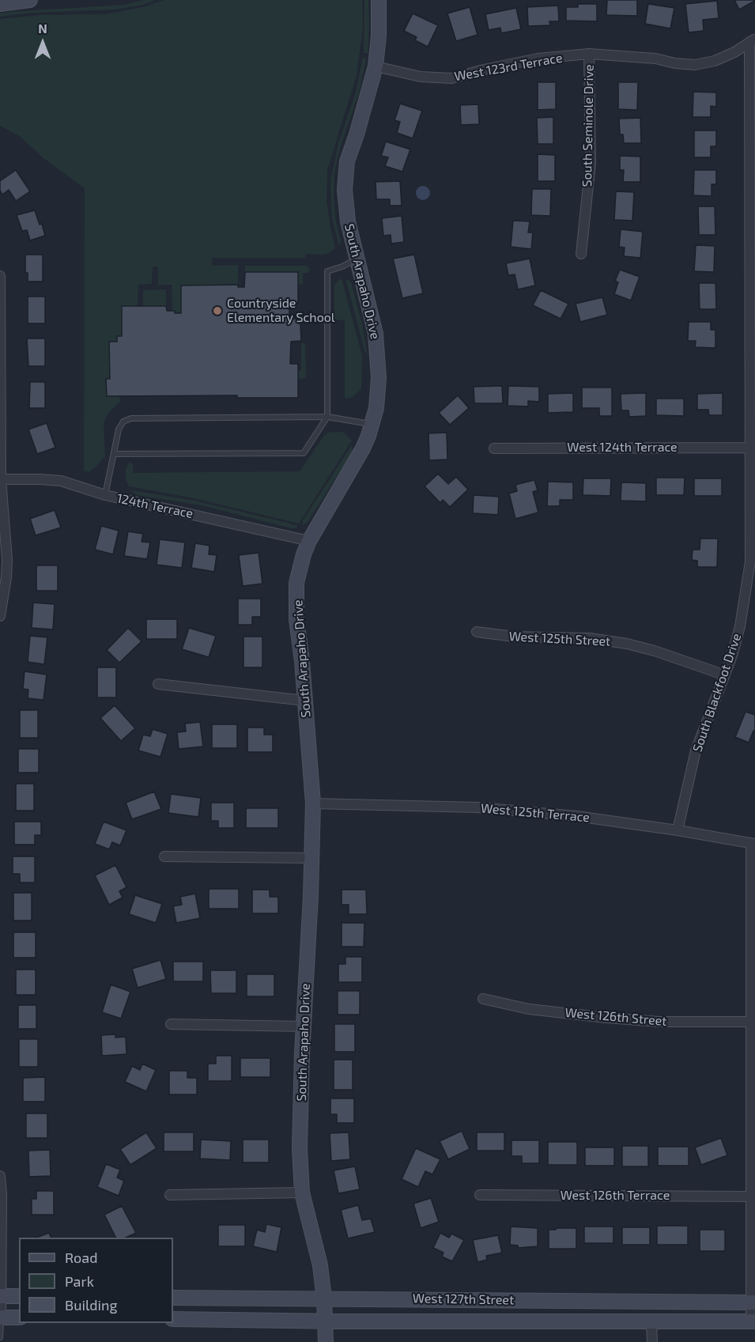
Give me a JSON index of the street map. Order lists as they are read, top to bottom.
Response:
{
  "streets": {
    "street": [
      "West 123rd Terrace",
      "South Seminole Drive",
      "South Arapaho Drive",
      "West 124th Terrace",
      "124th Terrace",
      "West 125th Street",
      "South Blackfoot Drive",
      "West 125th Terrace",
      "West 126th Street",
      "West 126th Terrace",
      "West 127th Street"
    ]
  },
  "crossings": [
    ["West 123rd Terrace", "South Seminole Drive"],
    ["West 123rd Terrace", "South Arapaho Drive"],
    ["West 123rd Terrace", "South Blackfoot Drive"],
    ["South Arapaho Drive", "124th Terrace"],
    ["South Arapaho Drive", "West 125th Terrace"],
    ["South Arapaho Drive", "West 127th Street"],
    ["West 124th Terrace", "South Blackfoot Drive"],
    ["West 125th Street", "South Blackfoot Drive"],
    ["South Blackfoot Drive", "West 125th Terrace"]
  ],
  "places": ["Countryside Elementary School"],
  "legend": ["Road", "Park", "Building"],
  "north": "top"
}
